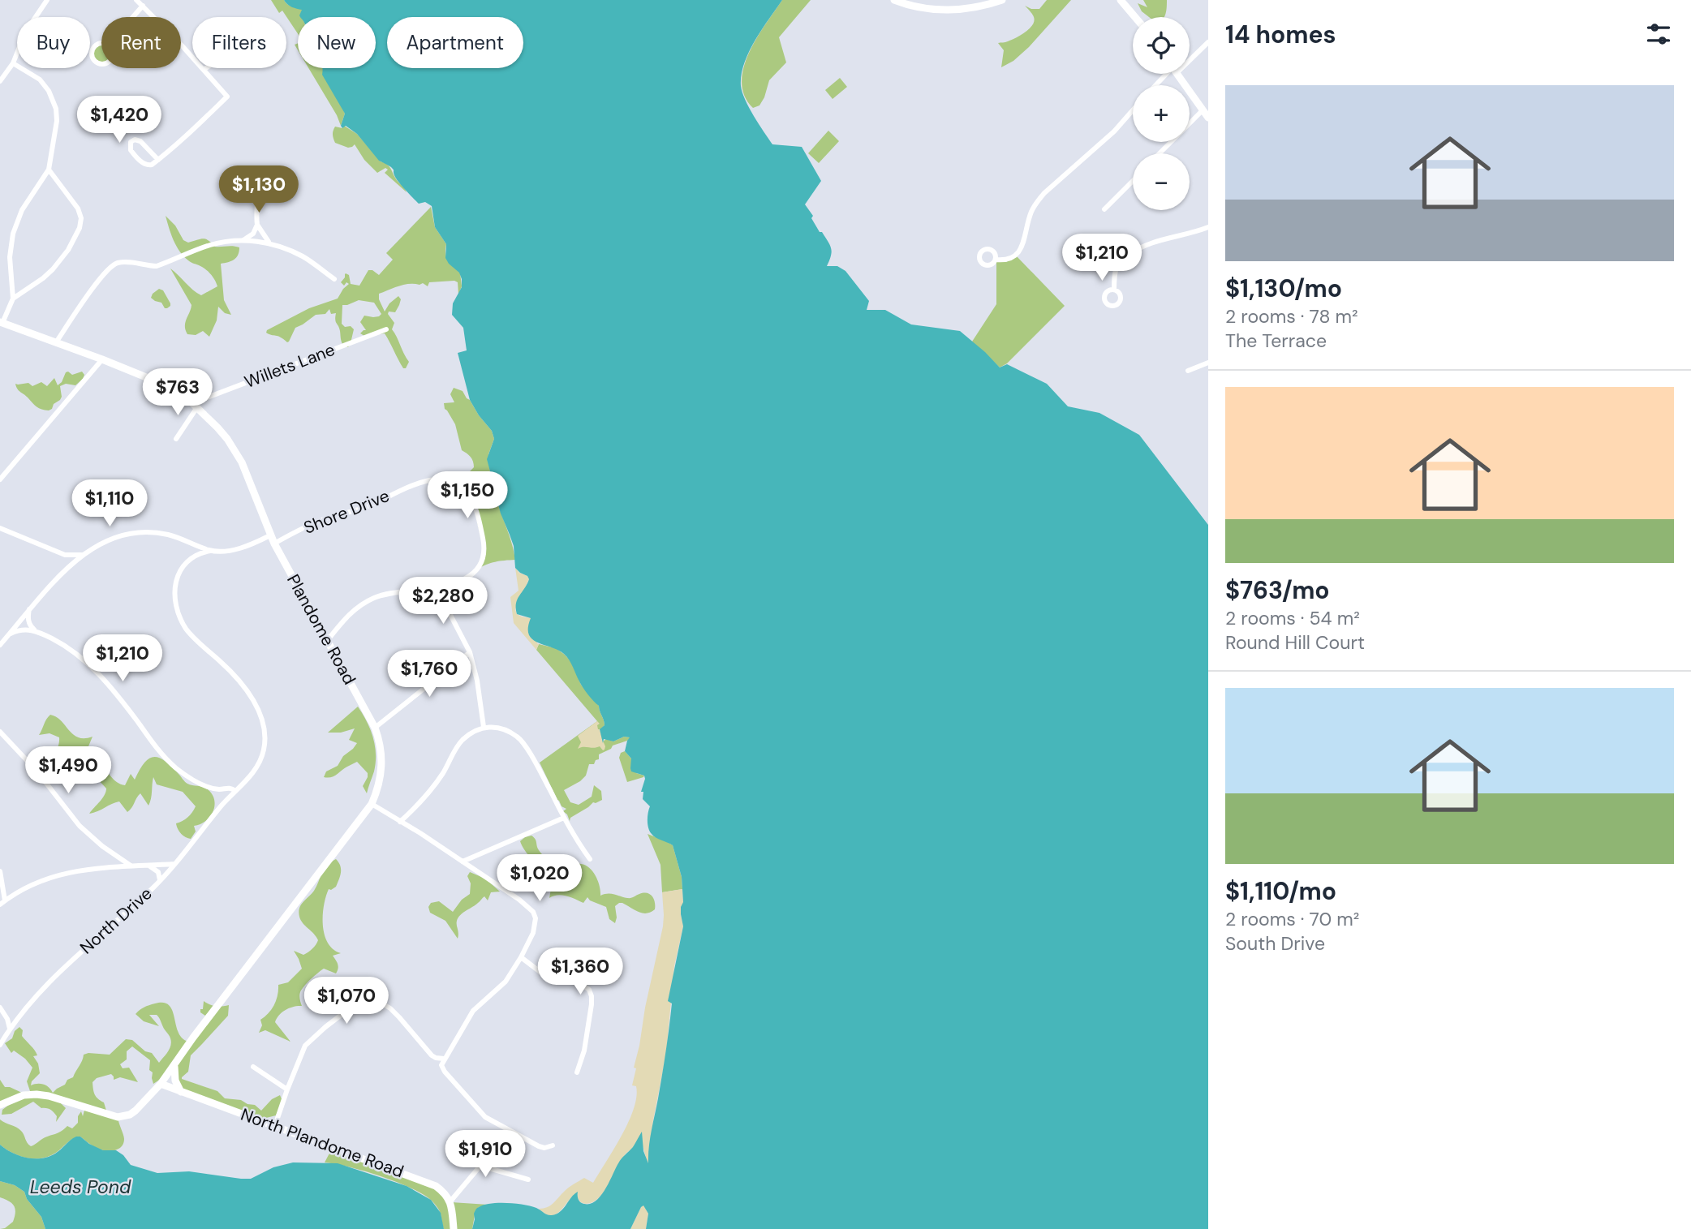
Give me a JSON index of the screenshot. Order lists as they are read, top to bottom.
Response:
{
  "streets": {
    "main road": ["Plandome Road", "North Plandome Road"],
    "street": ["Willets Lane", "Shore Drive", "North Drive"]
  },
  "crossings": [
    ["Willets Lane", "Plandome Road"],
    ["Shore Drive", "Plandome Road"],
    ["Plandome Road", "North Plandome Road"]
  ],
  "water": ["Leeds Pond"],
  "page": {
    "heading": "14 homes",
    "map_buttons": ["+", "−"],
    "chip": [
      "Buy",
      "Rent",
      "Filters",
      "New",
      "Apartment"
    ],
    "list": [
      {
        "name": "$1,130/mo",
        "note": "2 rooms · 78 m² · The Terrace"
      },
      {
        "name": "$763/mo",
        "note": "2 rooms · 54 m² · Round Hill Court"
      },
      {
        "name": "$1,110/mo",
        "note": "2 rooms · 70 m² · South Drive"
      }
    ],
    "price": [
      "$1,420",
      "$1,130",
      "$1,210",
      "$763",
      "$1,150",
      "$1,110",
      "$2,280",
      "$1,210",
      "$1,760",
      "$1,490",
      "$1,020",
      "$1,360",
      "$1,070",
      "$1,910"
    ]
  }
}
